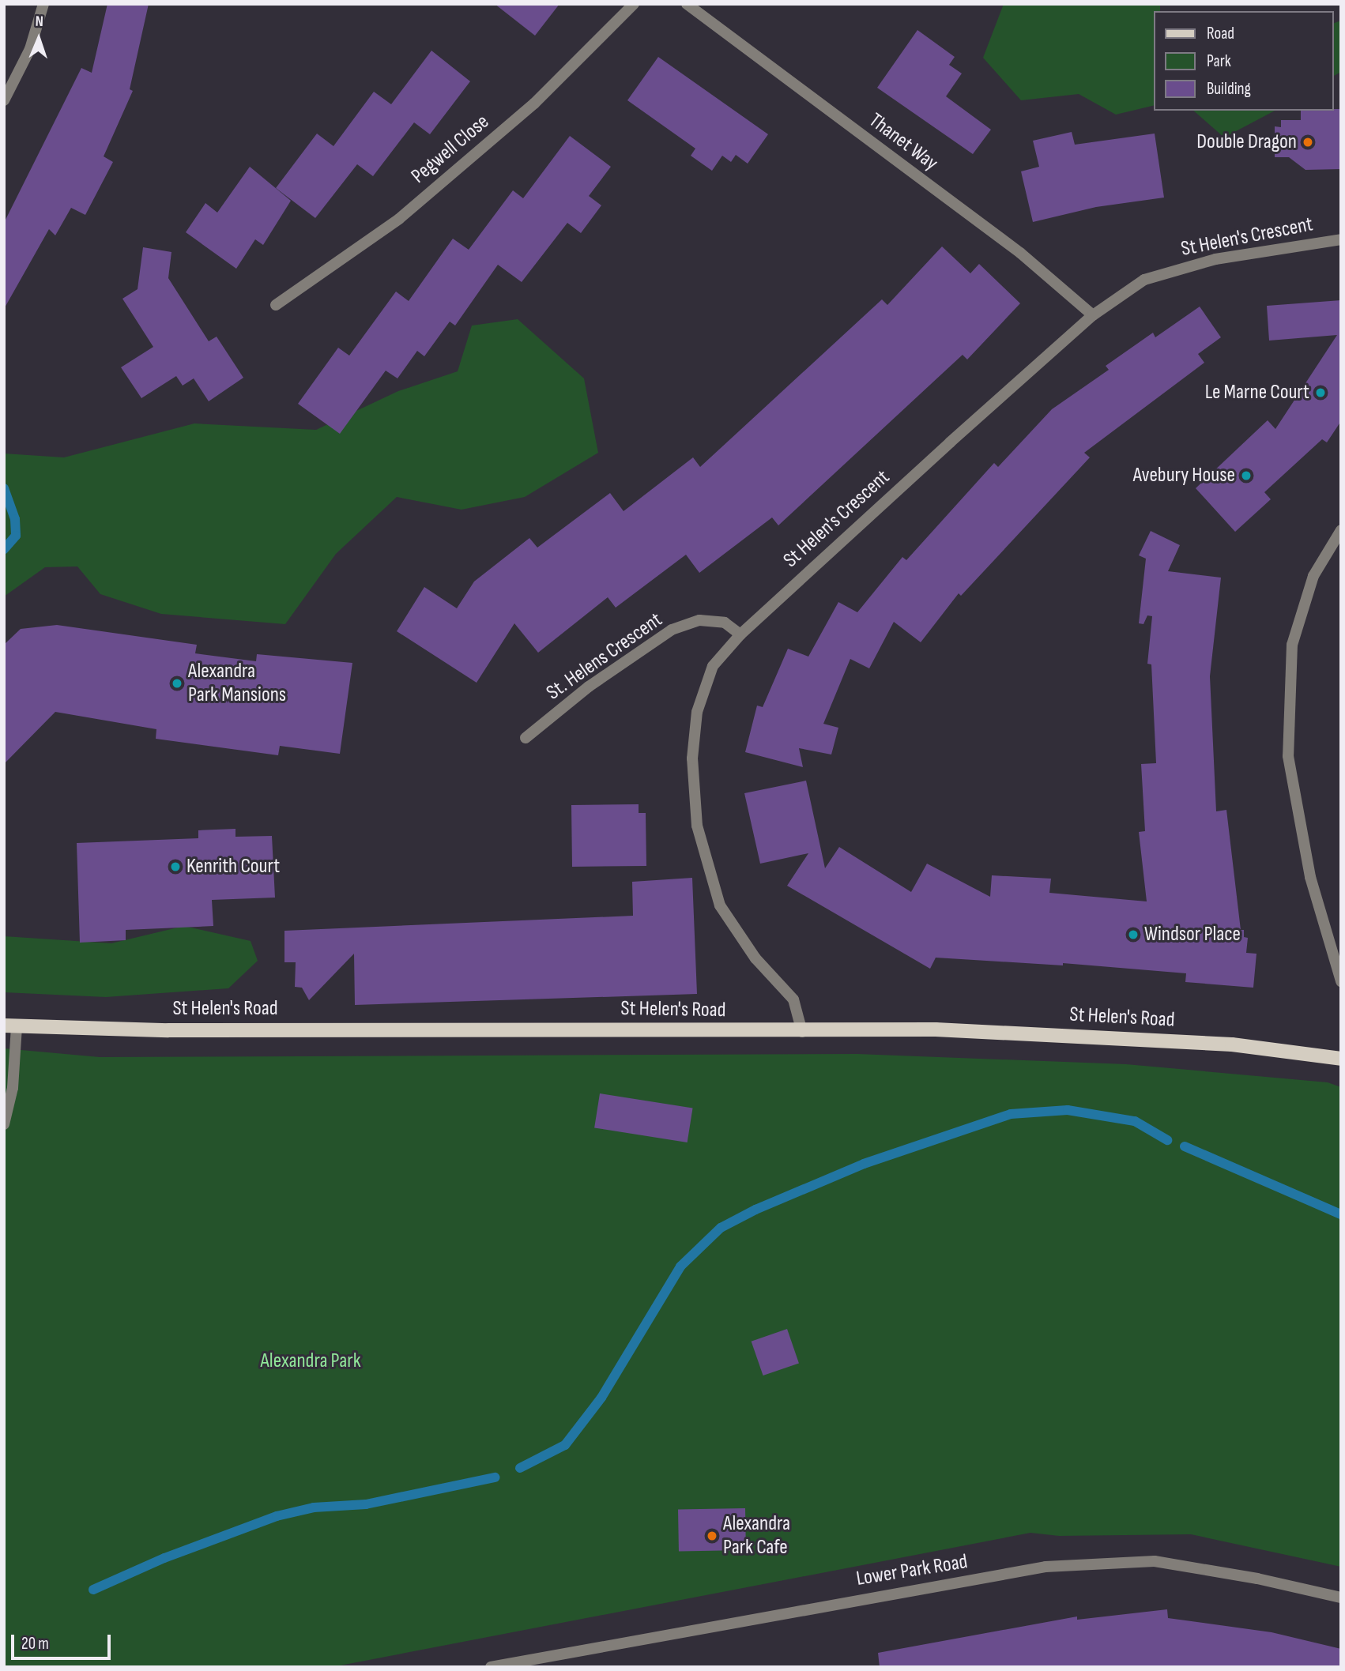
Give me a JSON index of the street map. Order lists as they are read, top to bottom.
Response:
{
  "streets": {
    "main road": ["St Helen's Road"],
    "street": [
      "Thanet Way",
      "Pegwell Close",
      "St Helen's Crescent",
      "St. Helens Crescent",
      "Lower Park Road"
    ]
  },
  "crossings": [
    ["Thanet Way", "St Helen's Crescent"],
    ["St Helen's Crescent", "St. Helens Crescent"],
    ["St Helen's Crescent", "St Helen's Road"]
  ],
  "parks": ["Alexandra Park"],
  "places": [
    "Double Dragon",
    "Le Marne Court",
    "Avebury House",
    "Alexandra Park Mansions",
    "Kenrith Court",
    "Windsor Place",
    "Alexandra Park Cafe"
  ],
  "legend": ["Road", "Park", "Building"],
  "scale_bar": "20 m",
  "north": "top"
}
